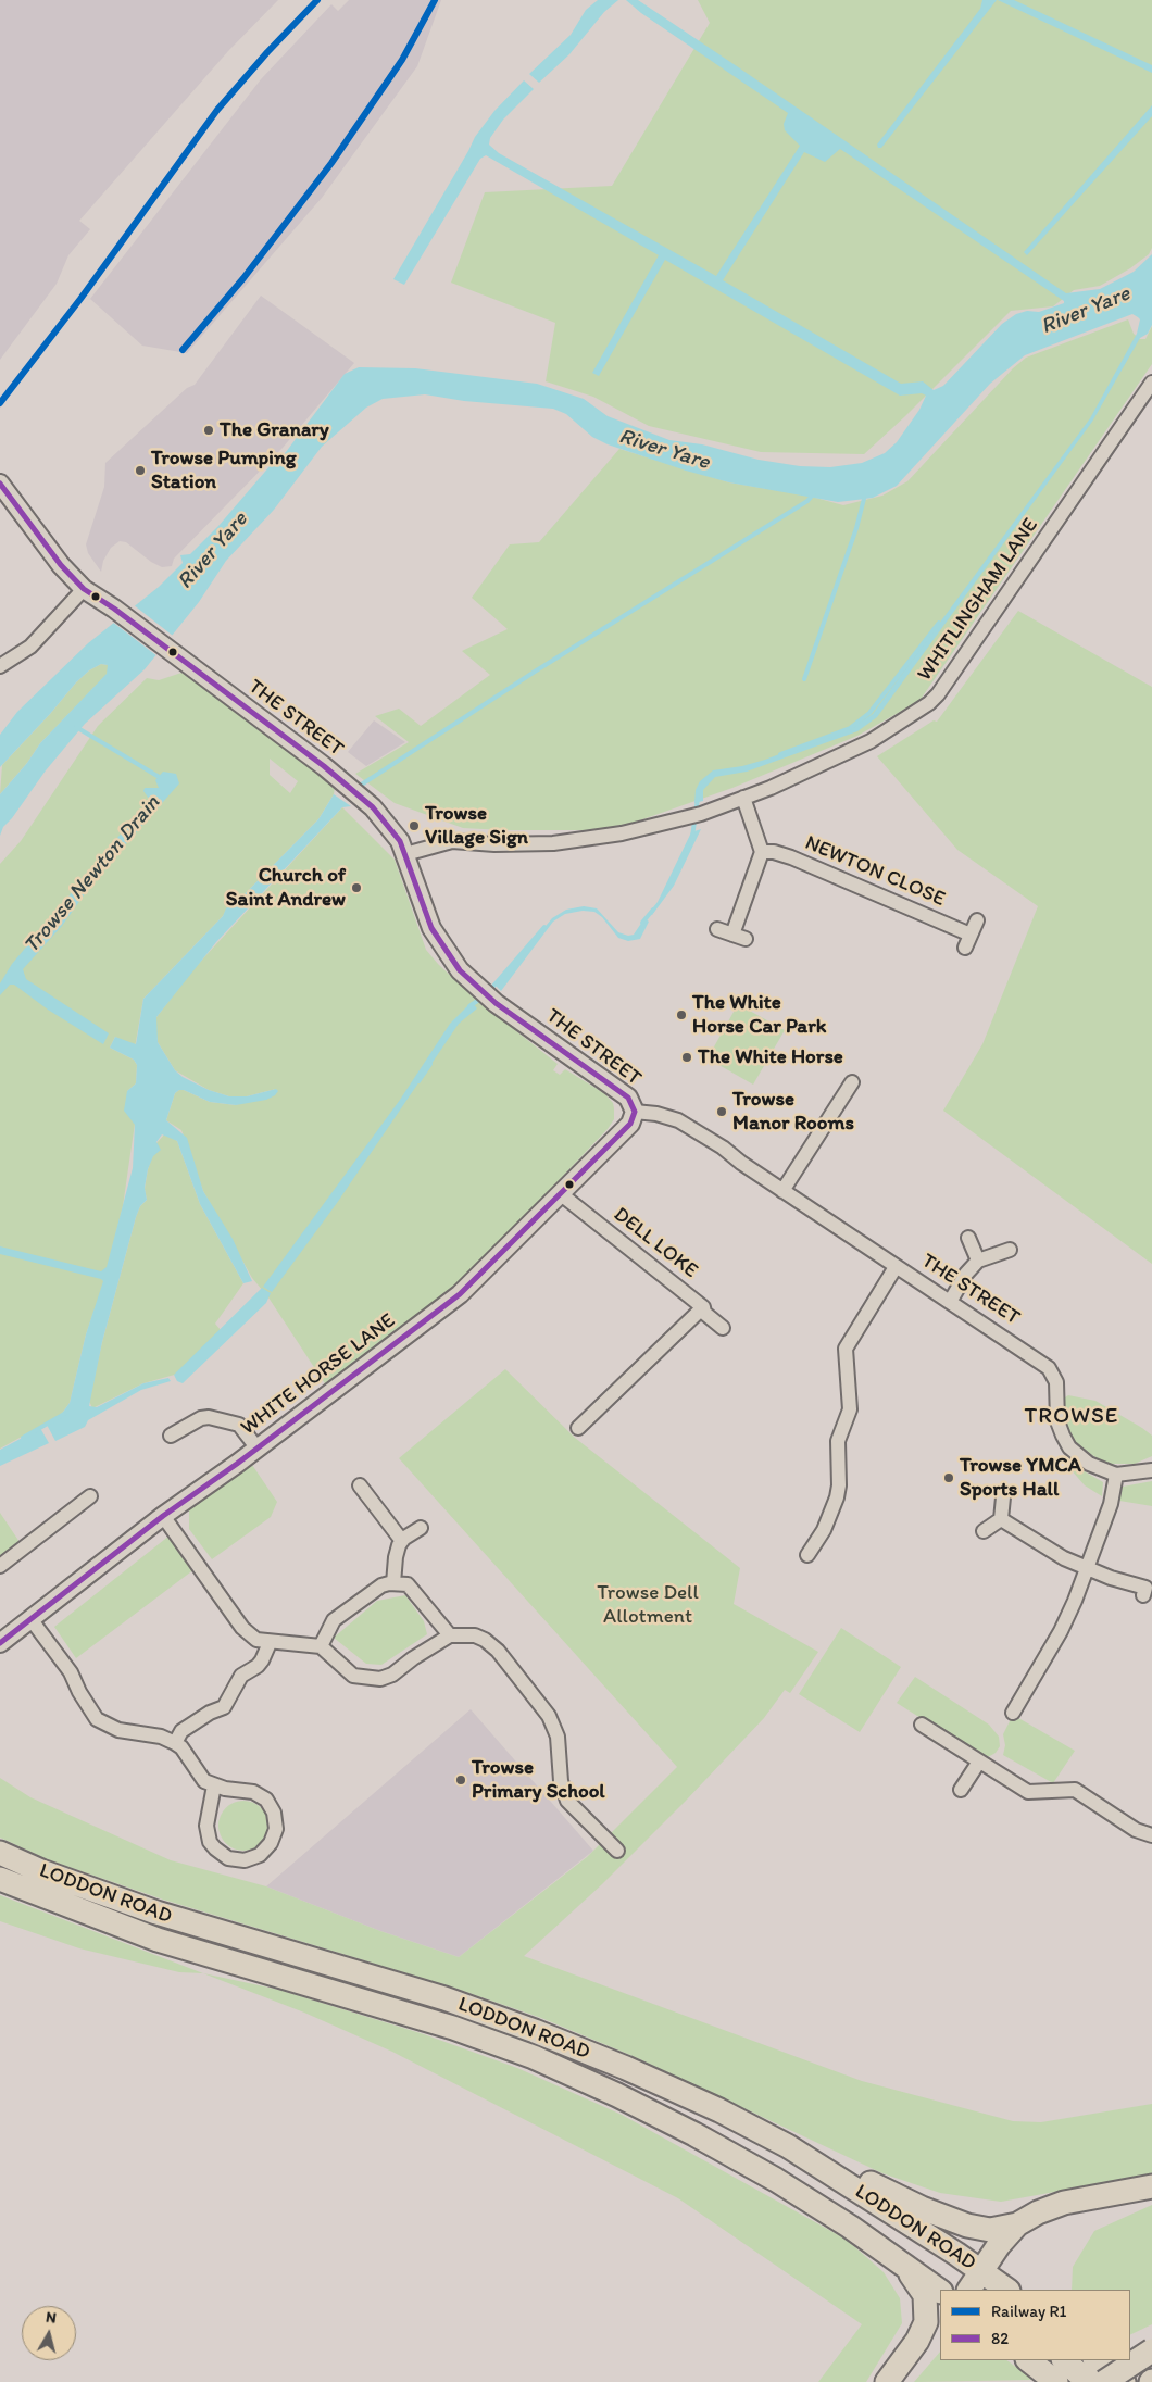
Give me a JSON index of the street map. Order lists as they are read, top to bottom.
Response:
{
  "streets": {
    "highway": ["LODDON ROAD"],
    "street": [
      "WHITLINGHAM LANE",
      "THE STREET",
      "NEWTON CLOSE",
      "DELL LOKE",
      "WHITE HORSE LANE"
    ]
  },
  "crossings": [
    ["WHITLINGHAM LANE", "THE STREET"],
    ["THE STREET", "WHITE HORSE LANE"],
    ["DELL LOKE", "WHITE HORSE LANE"]
  ],
  "districts": ["TROWSE"],
  "water": ["River Yare", "Trowse Newton Drain"],
  "parks": ["Trowse Dell Allotment"],
  "places": [
    "The Granary",
    "Trowse Pumping Station",
    "Trowse Village Sign",
    "Church of Saint Andrew",
    "The White Horse Car Park",
    "The White Horse",
    "Trowse Manor Rooms",
    "Trowse YMCA Sports Hall",
    "Trowse Primary School"
  ],
  "lines": ["rail line R1", "transit line 82"],
  "legend": ["Railway R1", "82"],
  "north": "top"
}
